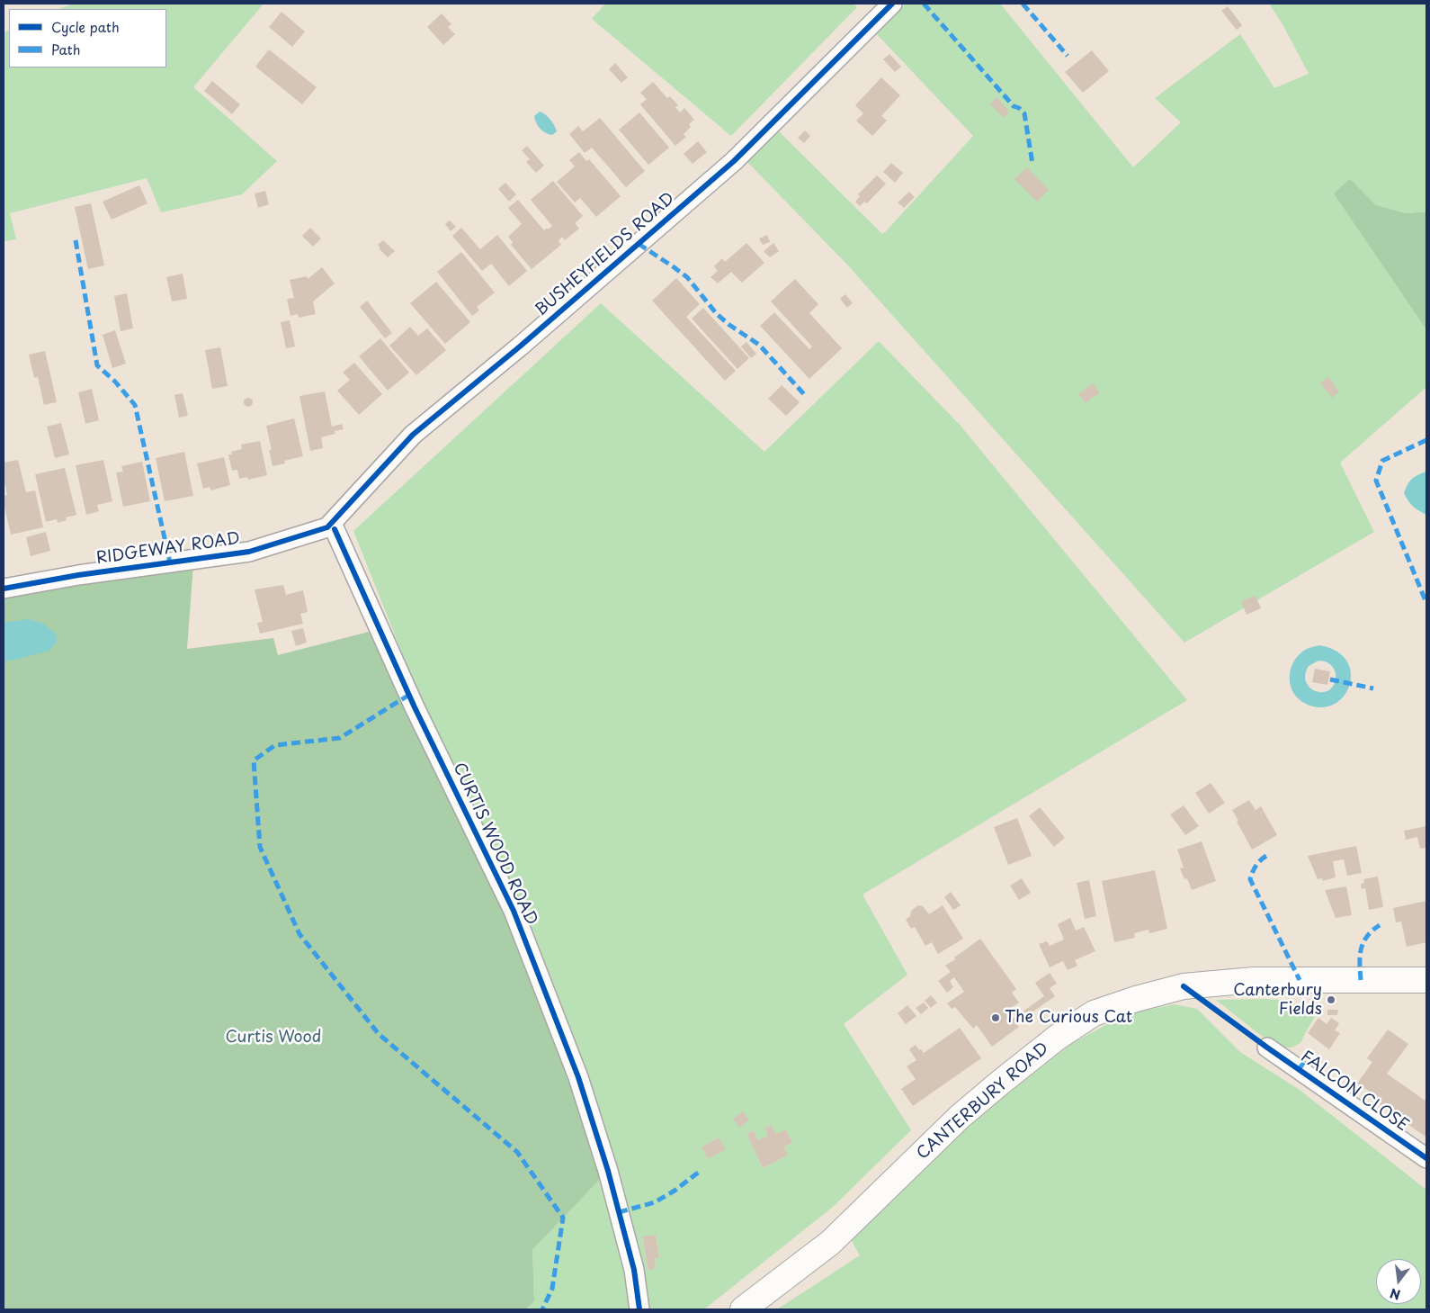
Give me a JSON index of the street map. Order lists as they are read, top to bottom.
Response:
{
  "streets": {
    "main road": ["CANTERBURY ROAD"],
    "street": [
      "BUSHEYFIELDS ROAD",
      "RIDGEWAY ROAD",
      "CURTIS WOOD ROAD",
      "FALCON CLOSE"
    ]
  },
  "crossings": [
    ["BUSHEYFIELDS ROAD", "RIDGEWAY ROAD"],
    ["BUSHEYFIELDS ROAD", "CURTIS WOOD ROAD"],
    ["RIDGEWAY ROAD", "CURTIS WOOD ROAD"]
  ],
  "parks": ["Curtis Wood"],
  "places": ["Canterbury Fields", "The Curious Cat"],
  "legend": ["Cycle path", "Path"],
  "north": "bottom"
}
